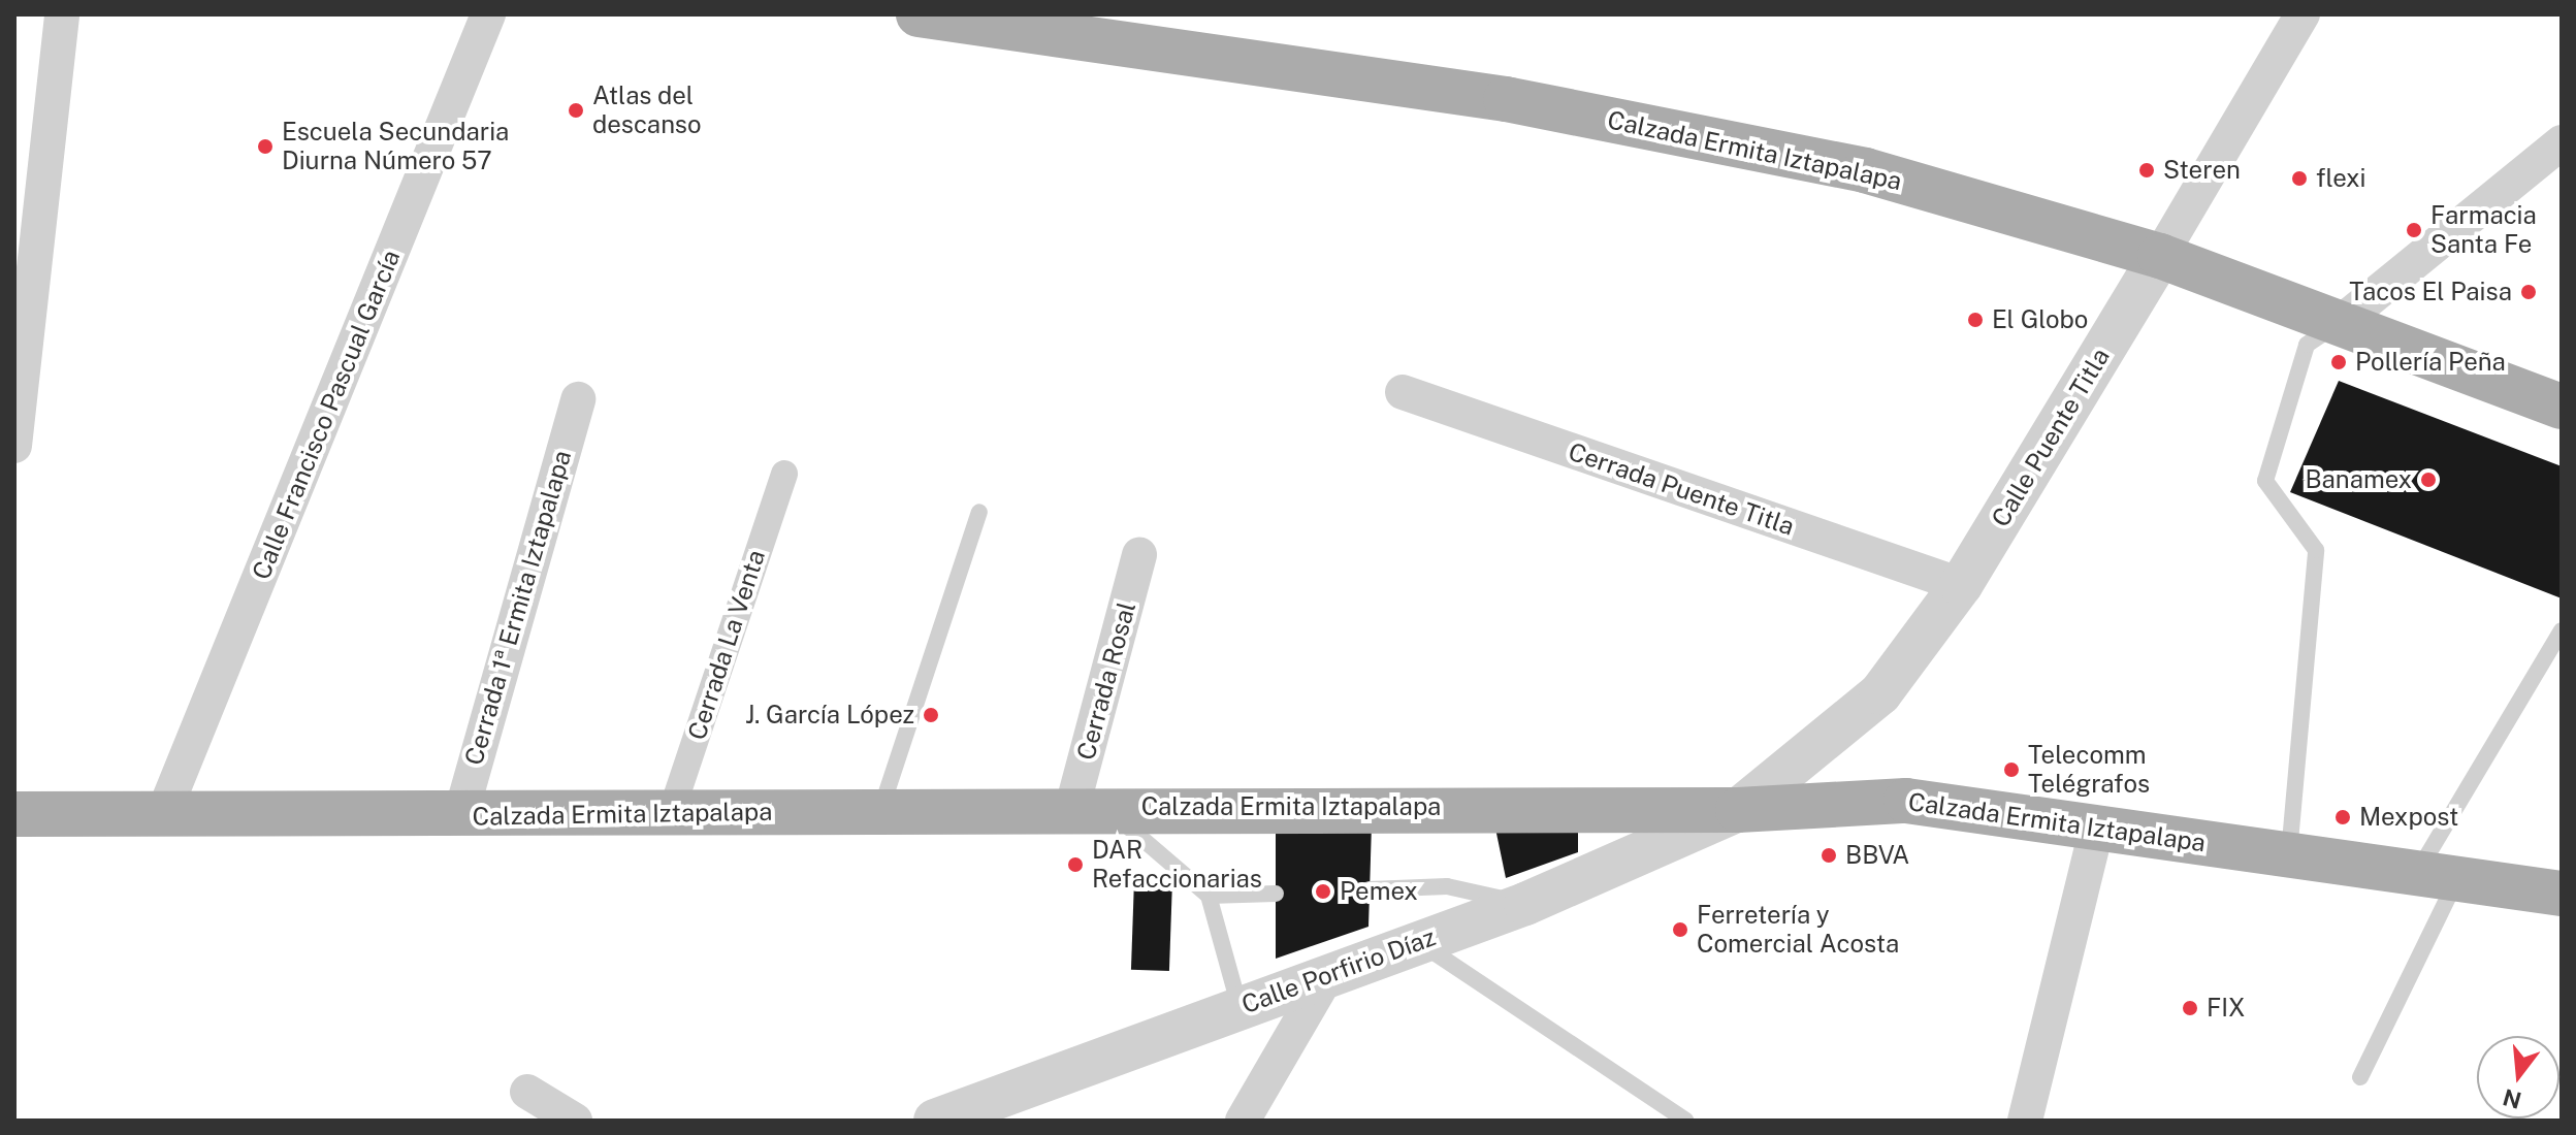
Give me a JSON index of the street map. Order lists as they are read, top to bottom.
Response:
{
  "streets": {
    "main road": ["Calzada Ermita Iztapalapa"],
    "street": [
      "Calle Francisco Pascual García",
      "Calle Puente Titla",
      "Cerrada Puente Titla",
      "Cerrada 1ª Ermita Iztapalapa",
      "Cerrada La Venta",
      "Cerrada Rosal",
      "Calle Porfirio Díaz"
    ]
  },
  "crossings": [
    ["Calzada Ermita Iztapalapa", "Calle Francisco Pascual García"],
    ["Calzada Ermita Iztapalapa", "Calle Puente Titla"],
    ["Calzada Ermita Iztapalapa", "Cerrada 1ª Ermita Iztapalapa"],
    ["Calzada Ermita Iztapalapa", "Cerrada La Venta"],
    ["Calzada Ermita Iztapalapa", "Cerrada Rosal"],
    ["Calzada Ermita Iztapalapa", "Calle Porfirio Díaz"],
    ["Calle Puente Titla", "Cerrada Puente Titla"],
    ["Calle Puente Titla", "Calle Porfirio Díaz"]
  ],
  "places": [
    "Atlas del descanso",
    "Escuela Secundaria Diurna Número 57",
    "Steren",
    "flexi",
    "Farmacia Santa Fe",
    "Tacos El Paisa",
    "El Globo",
    "Pollería Peña",
    "Banamex",
    "J. García López",
    "Telecomm Telégrafos",
    "Mexpost",
    "BBVA",
    "DAR Refaccionarias",
    "Pemex",
    "Ferretería y Comercial Acosta",
    "FIX"
  ],
  "north": "bottom"
}
